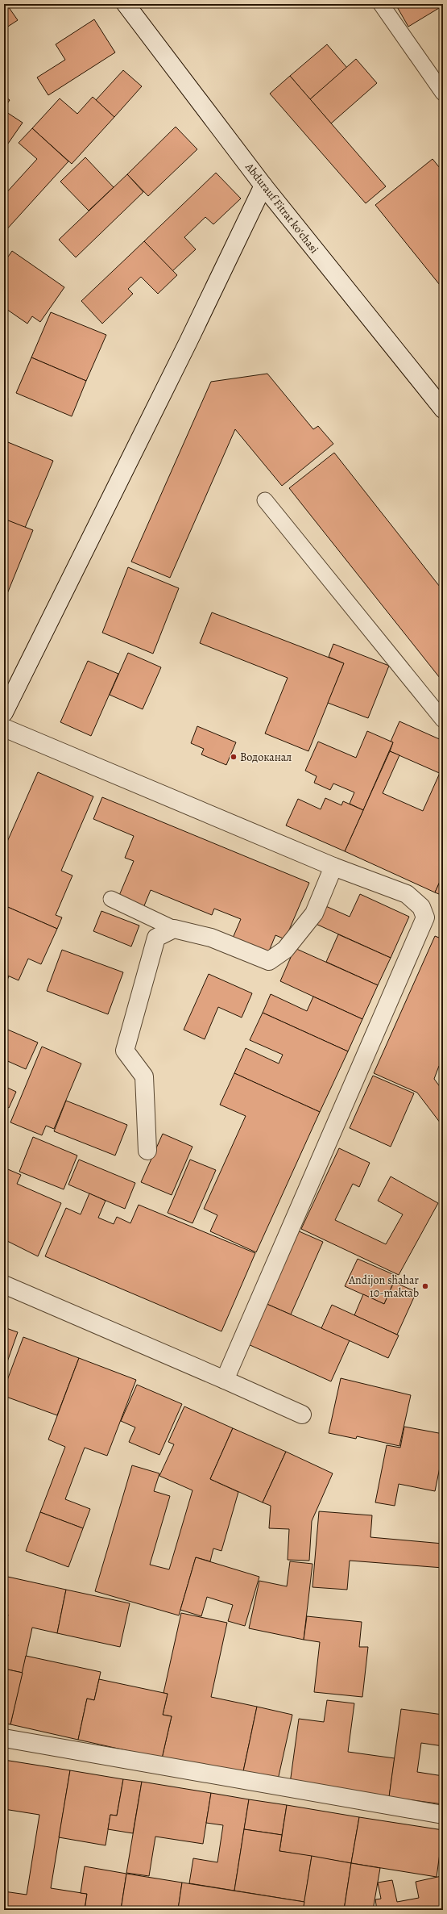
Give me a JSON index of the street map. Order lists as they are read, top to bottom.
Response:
{
  "streets": {
    "street": ["Abdurauf Fitrat koʻchasi"]
  },
  "places": ["Водоканал", "Andijon shahar 10-maktab"]
}
